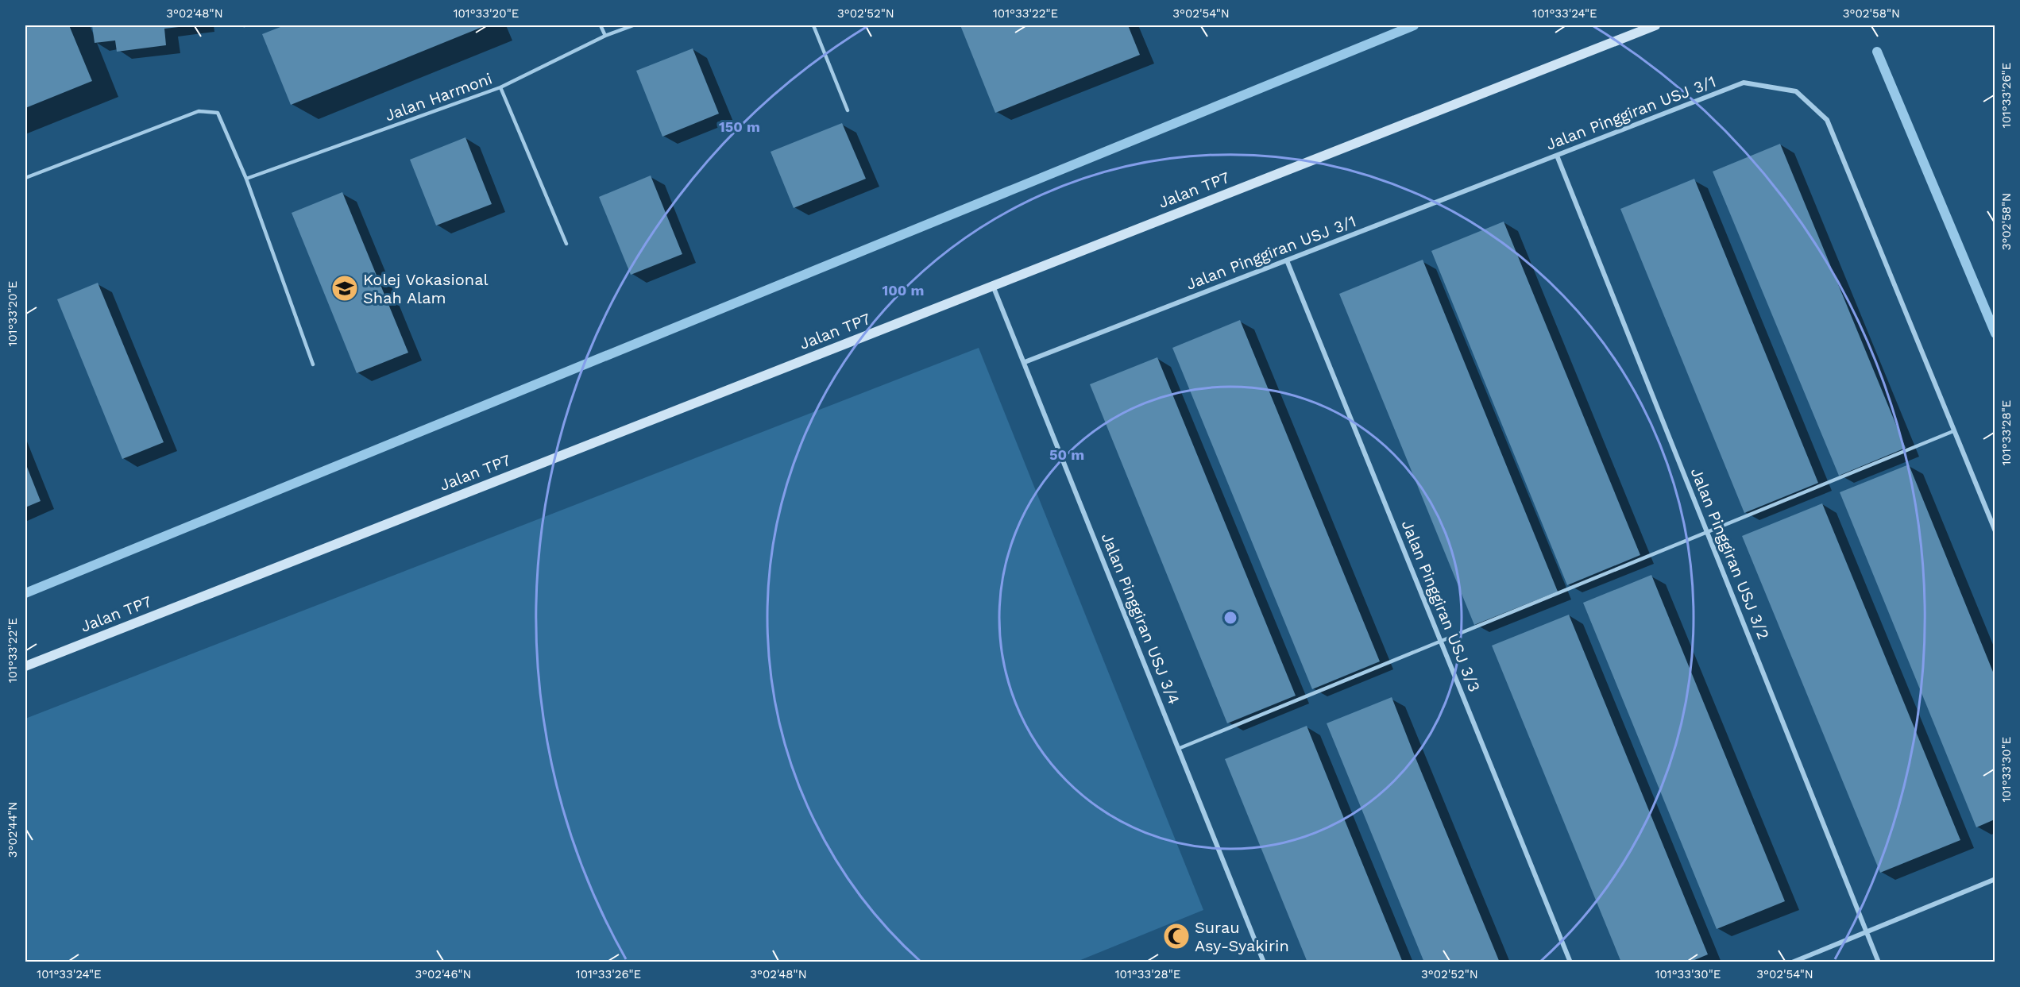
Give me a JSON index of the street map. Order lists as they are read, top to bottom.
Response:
{
  "streets": {
    "street": [
      "Jalan Pinggiran USJ 3/1",
      "Jalan TP7",
      "Jalan Pinggiran USJ 3/2",
      "Jalan Pinggiran USJ 3/3",
      "Jalan Pinggiran USJ 3/4"
    ],
    "lane": ["Jalan Harmoni"]
  },
  "crossings": [
    ["Jalan Pinggiran USJ 3/1", "Jalan Pinggiran USJ 3/2"],
    ["Jalan Pinggiran USJ 3/1", "Jalan Pinggiran USJ 3/3"],
    ["Jalan Pinggiran USJ 3/1", "Jalan Pinggiran USJ 3/4"],
    ["Jalan TP7", "Jalan Pinggiran USJ 3/4"]
  ],
  "places": {
    "school or university": ["Kolej Vokasional Shah Alam"],
    "mosque": ["Surau Asy-Syakirin"]
  },
  "coordinates": [
    "3°02'48\"N",
    "101°33'20\"E",
    "3°02'52\"N",
    "101°33'22\"E",
    "3°02'54\"N",
    "101°33'24\"E",
    "3°02'58\"N",
    "101°33'26\"E",
    "101°33'28\"E",
    "101°33'30\"E",
    "3°02'44\"N",
    "3°02'46\"N"
  ],
  "rings": ["150 m", "100 m", "50 m"]
}
